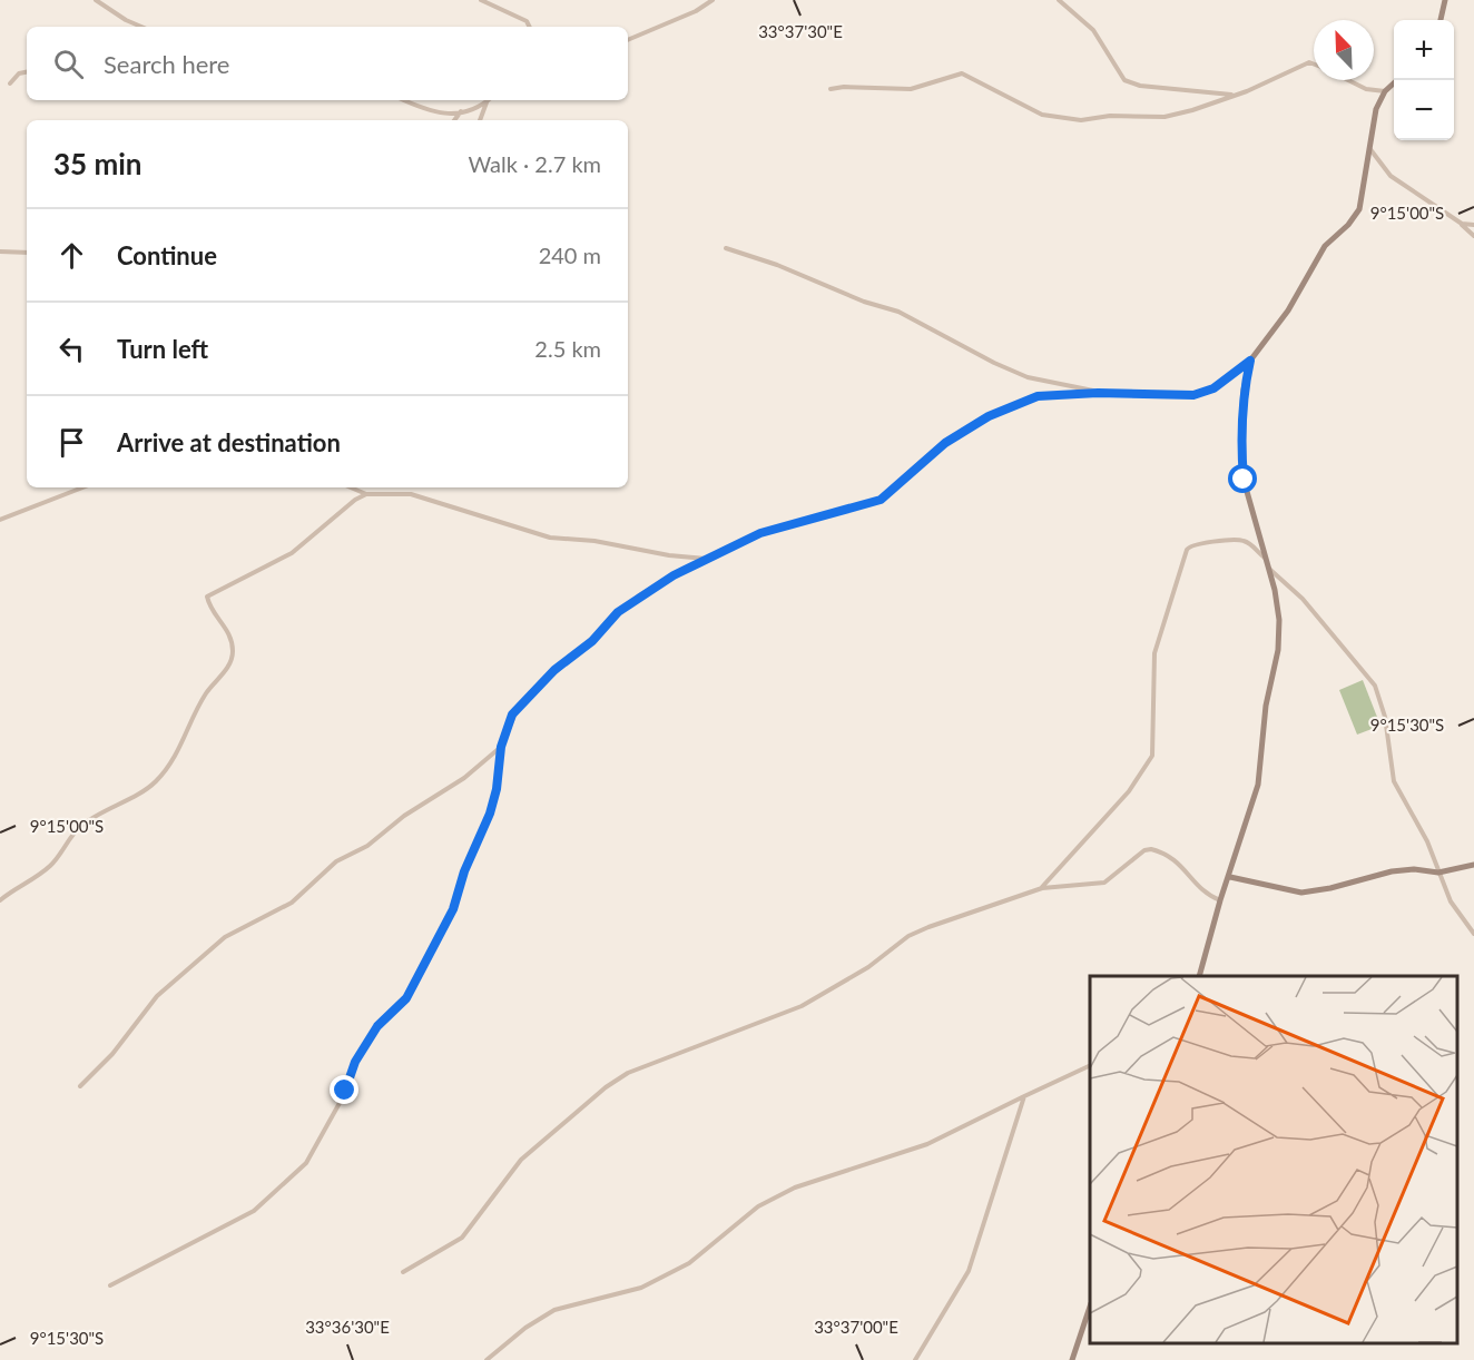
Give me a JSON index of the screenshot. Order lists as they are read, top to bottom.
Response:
{
  "north": "top left",
  "page": {
    "map_buttons": ["+", "−"],
    "search": "Search here",
    "heading": ["35 min", "Walk · 2.7 km"],
    "list": [
      ["Continue", "240 m"],
      ["Turn left", "2.5 km"],
      "Arrive at destination"
    ]
  },
  "coordinates": [
    "33°37'30\"E",
    "9°15'00\"S",
    "9°15'30\"S",
    "33°36'30\"E",
    "33°37'00\"E"
  ]
}
